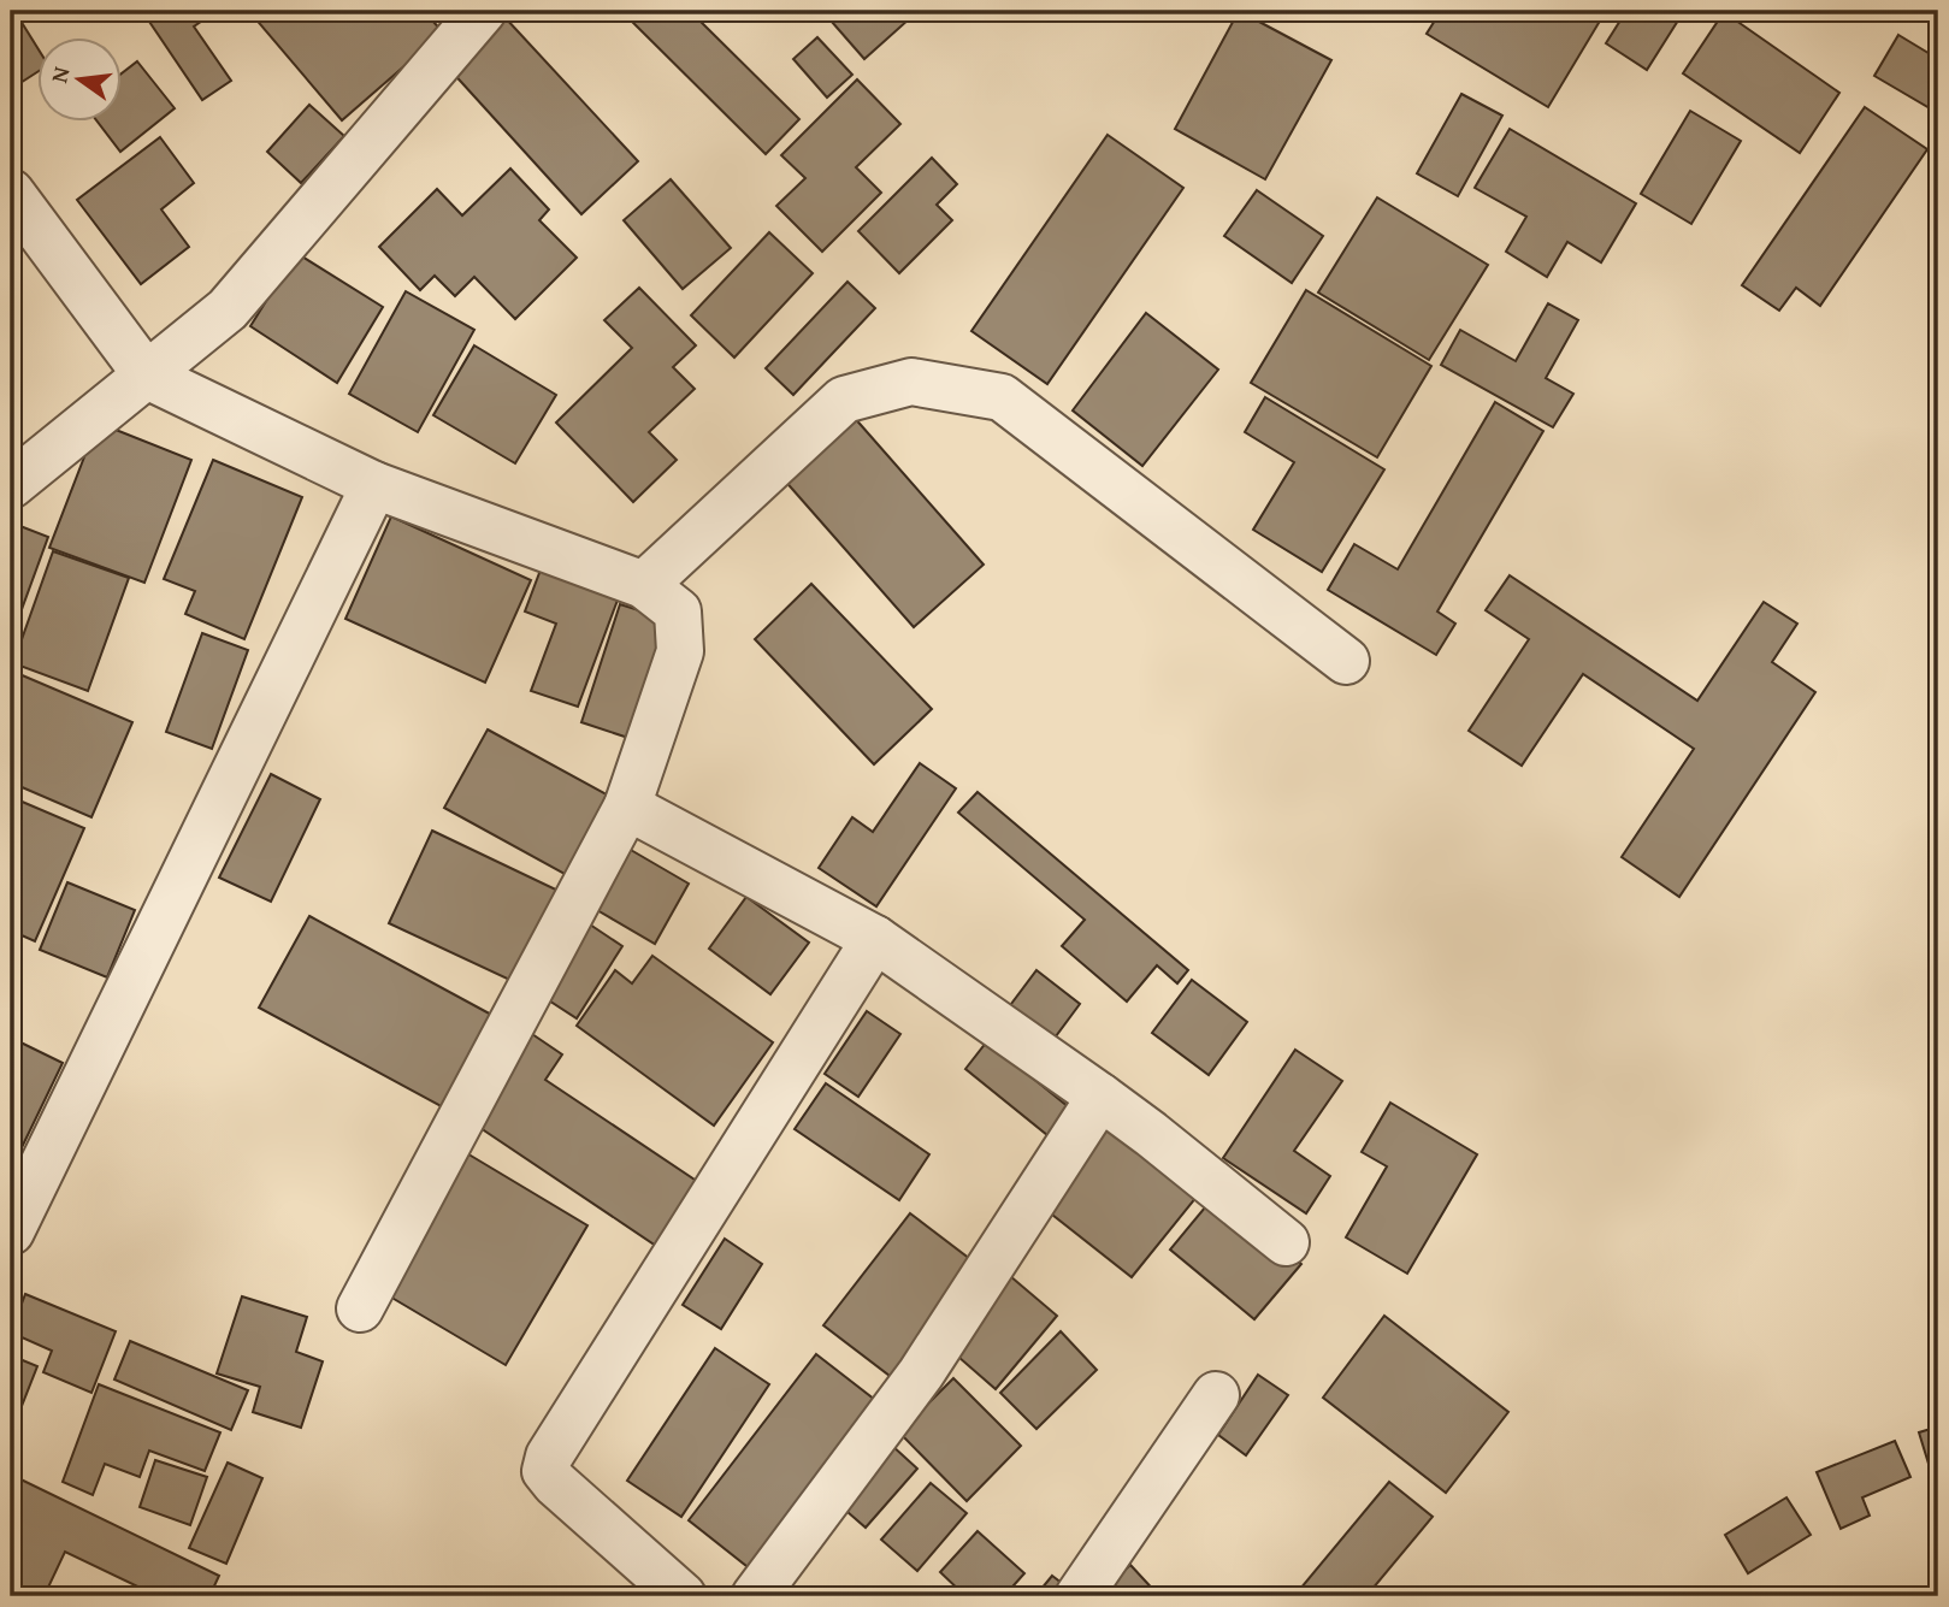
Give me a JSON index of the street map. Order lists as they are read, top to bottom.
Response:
{
  "north": "left"
}
